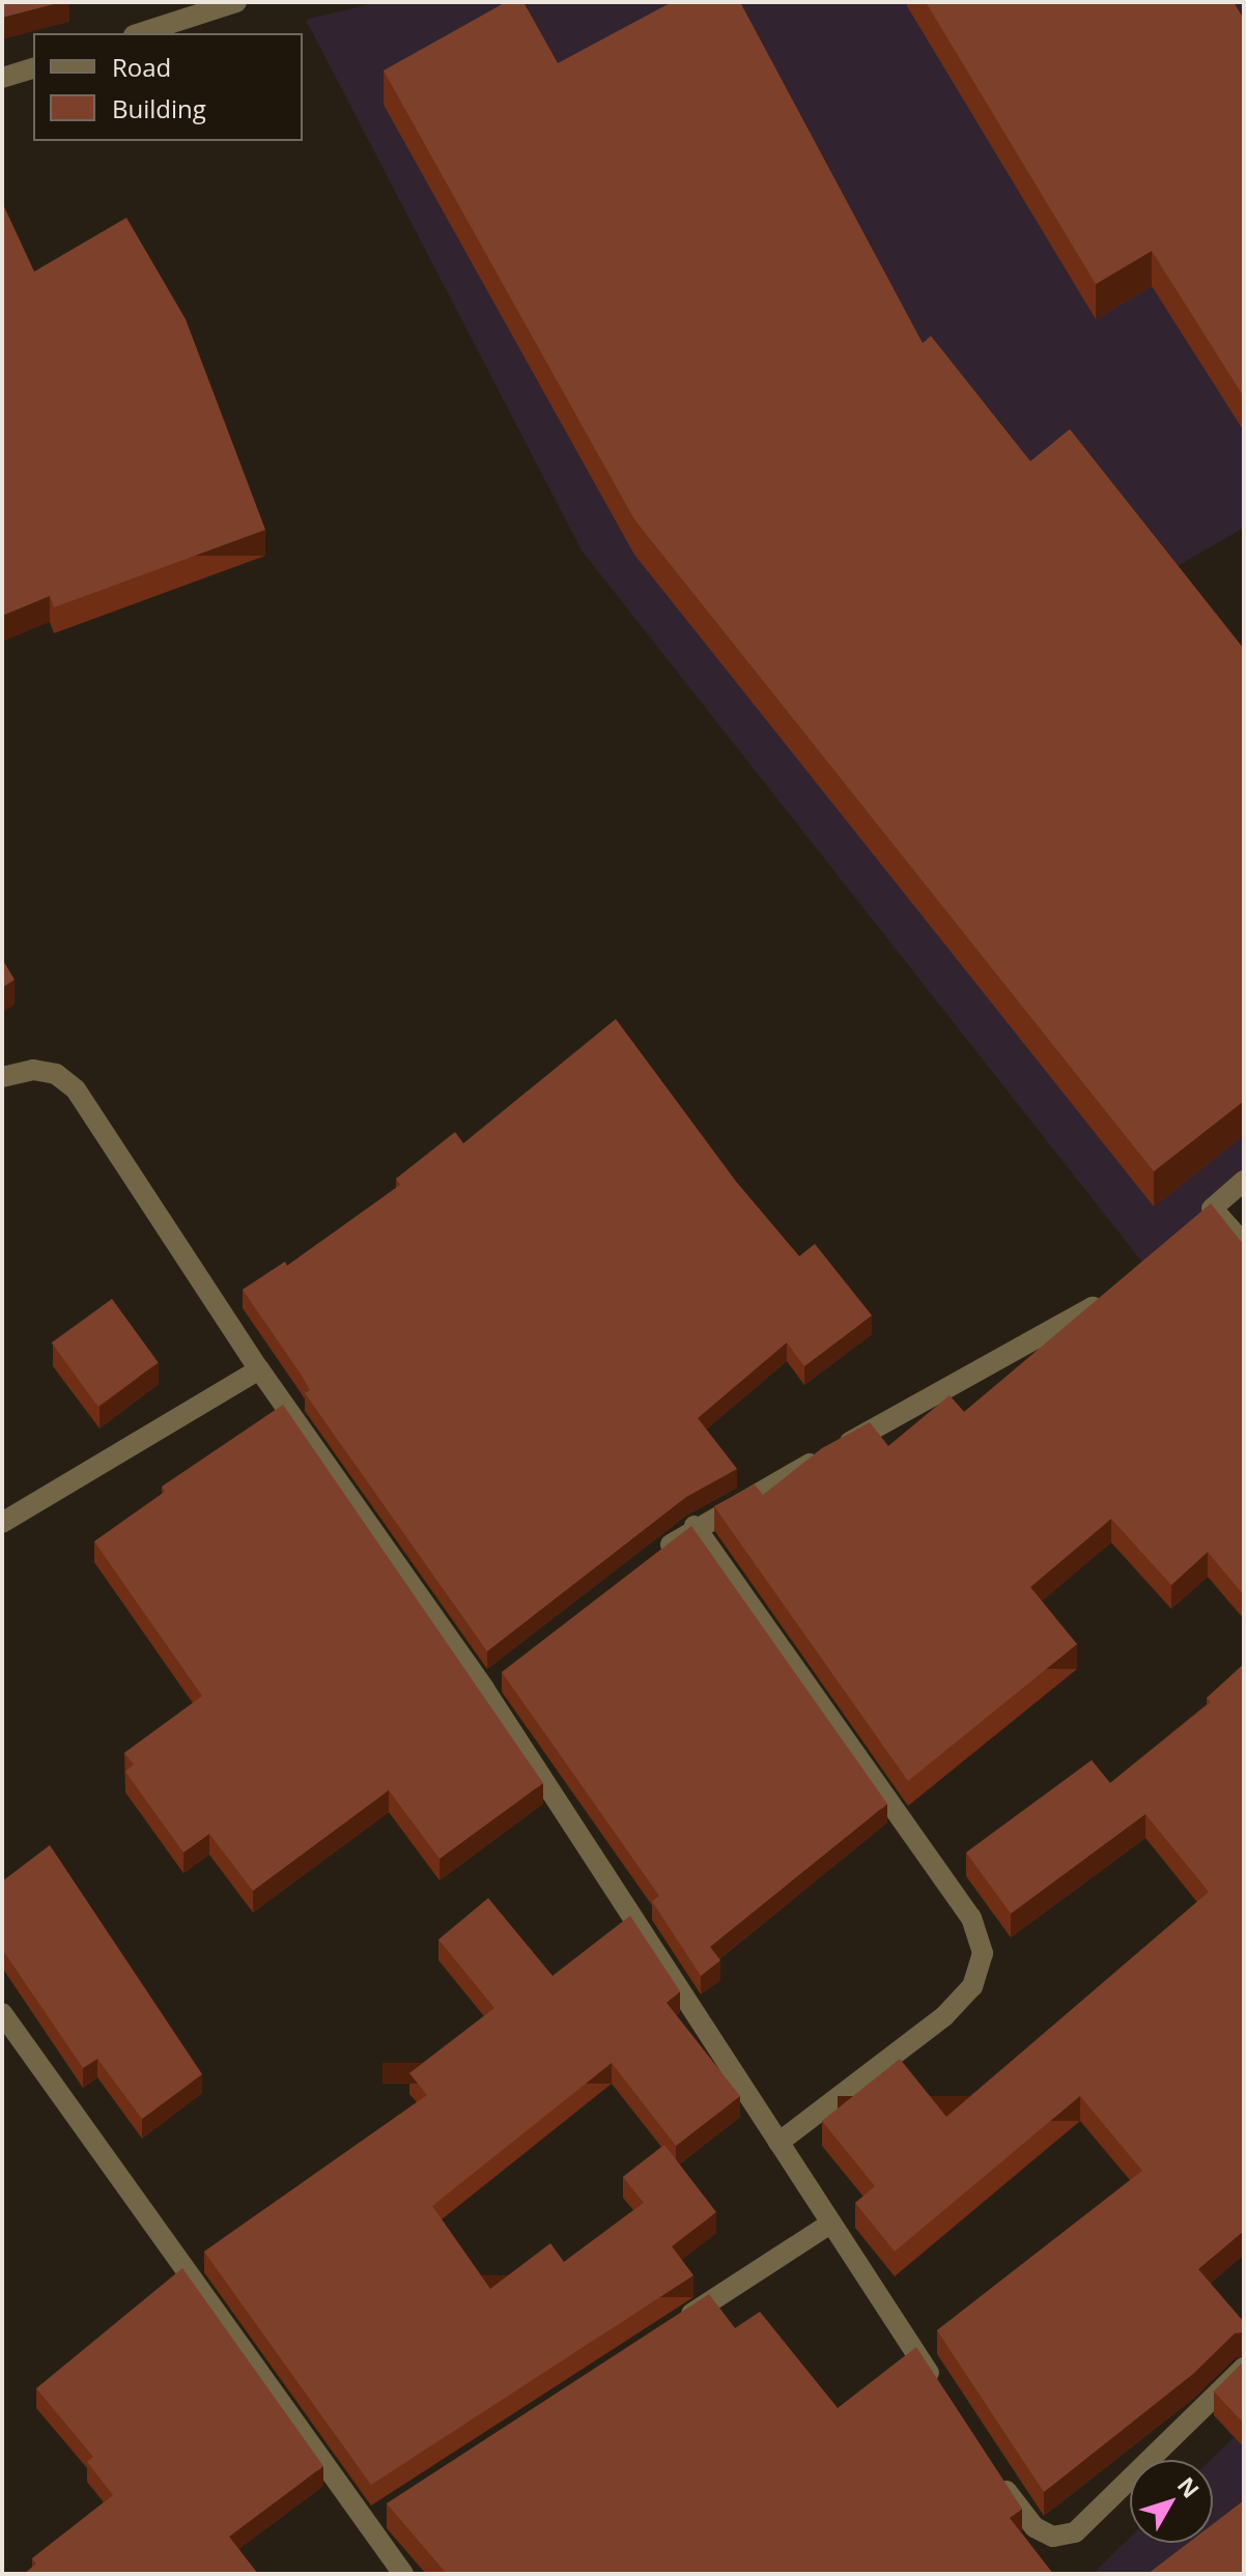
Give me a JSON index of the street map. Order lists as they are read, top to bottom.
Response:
{
  "legend": ["Road", "Building"],
  "north": "top right"
}
